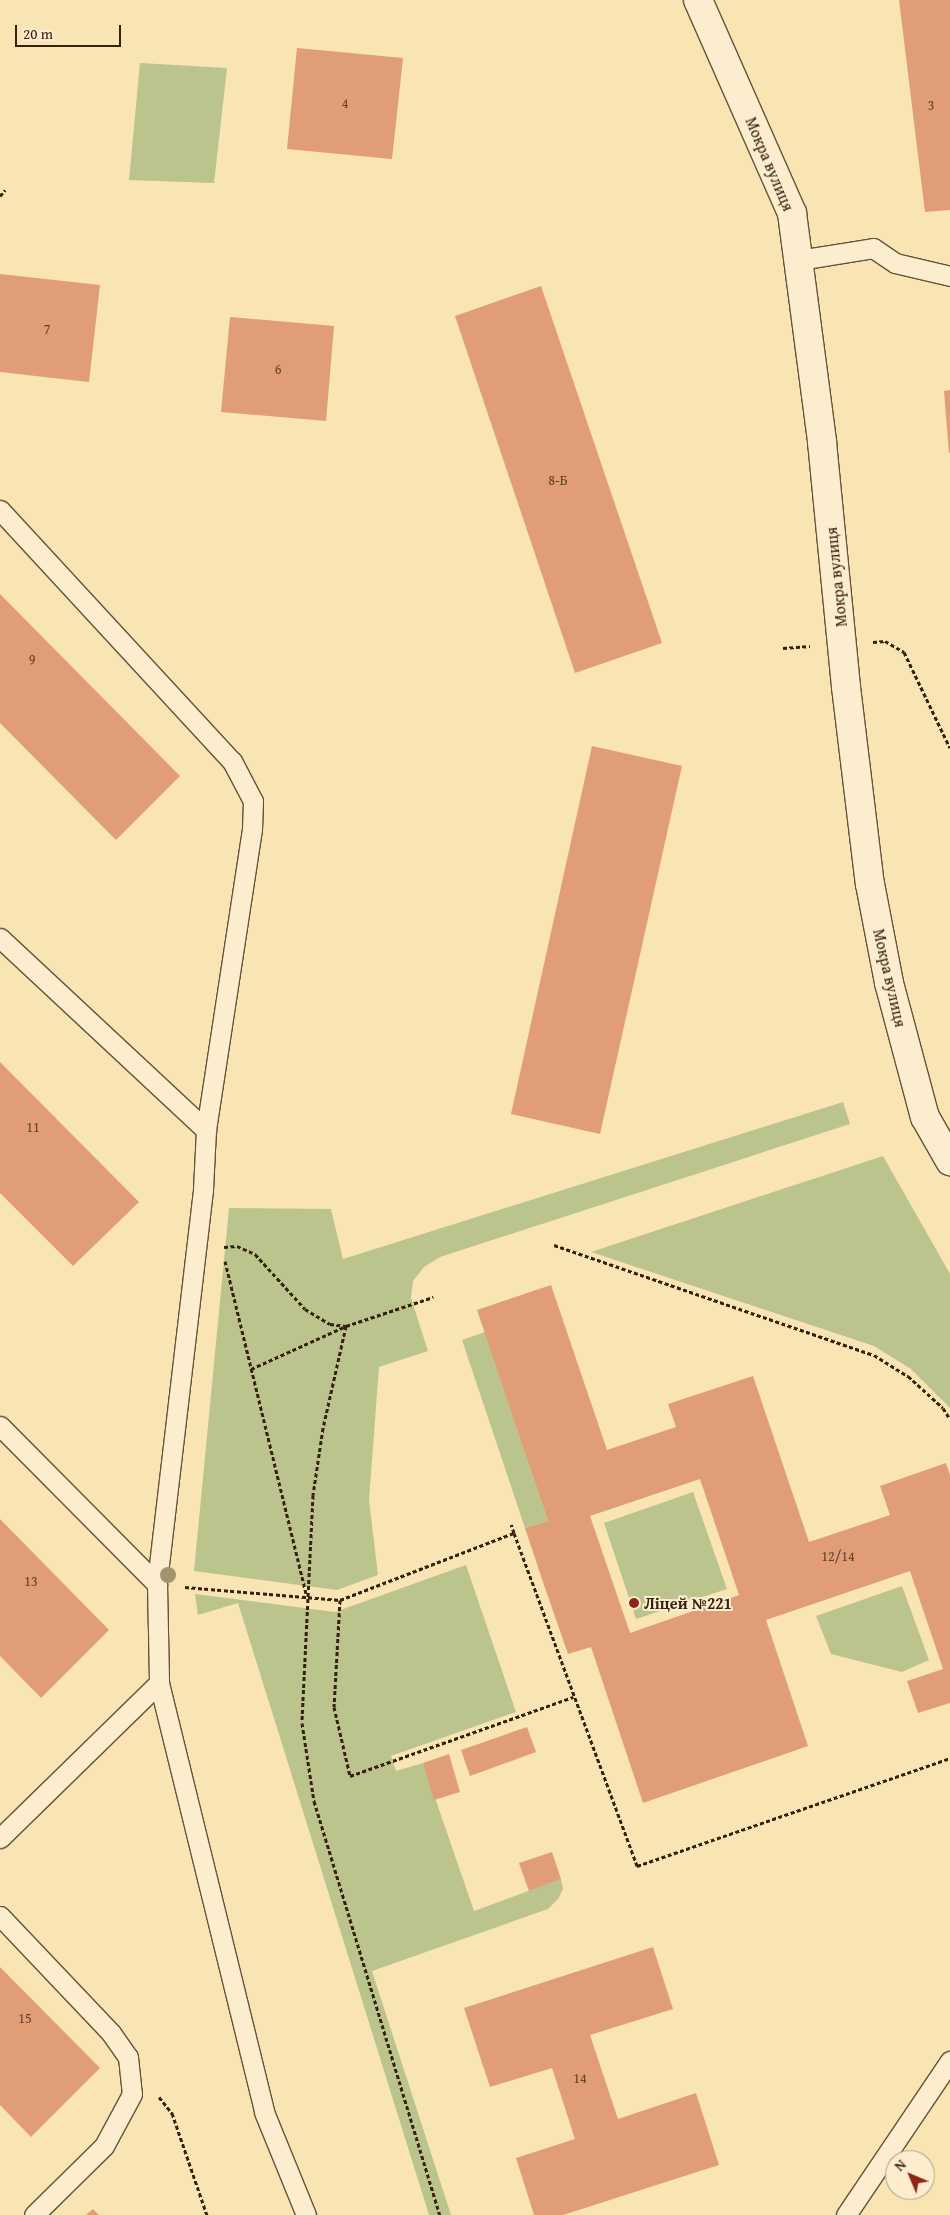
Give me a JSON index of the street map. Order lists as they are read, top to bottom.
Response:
{
  "streets": {
    "street": ["Мокра вулиця"]
  },
  "places": ["Ліцей №221"],
  "house_numbers": [
    "4",
    "3",
    "7",
    "6",
    "8-Б",
    "9",
    "11",
    "12/14",
    "13",
    "15",
    "14"
  ],
  "scale_bar": "20 m",
  "north": "top left"
}
